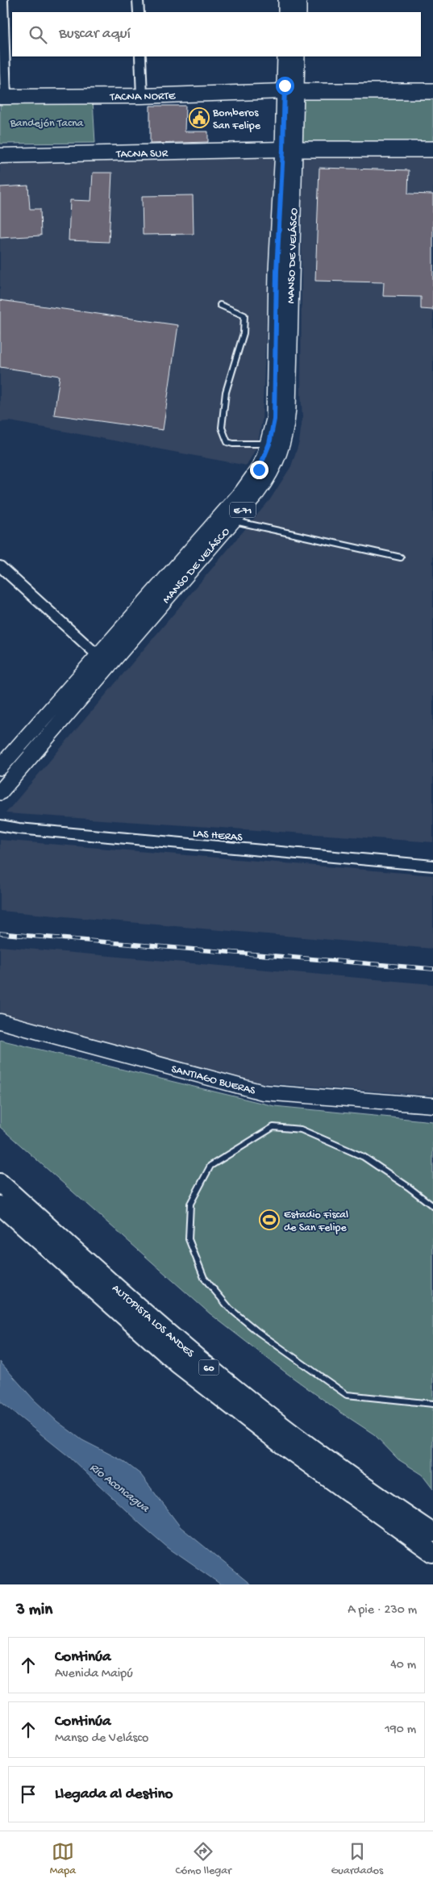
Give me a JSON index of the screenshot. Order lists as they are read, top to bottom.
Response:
{
  "streets": {
    "highway": ["AUTOPISTA LOS ANDES", "60"],
    "main road": ["MANSO DE VELÁSCO", "E-71"],
    "street": [
      "TACNA NORTE",
      "TACNA SUR",
      "LAS HERAS",
      "SANTIAGO BUERAS"
    ]
  },
  "crossings": [
    ["TACNA NORTE", "E-71"],
    ["TACNA SUR", "MANSO DE VELÁSCO"],
    ["TACNA SUR", "E-71"],
    ["MANSO DE VELÁSCO", "E-71"]
  ],
  "water": ["Río Aconcagua"],
  "parks": ["Bandejón Tacna"],
  "places": {
    "public building": ["Bomberos San Felipe"],
    "sports": ["Estadio Fiscal de San Felipe"]
  },
  "page": {
    "search": "Buscar aquí",
    "heading": ["3 min", "A pie · 230 m"],
    "list": [
      ["Continúa", "Avenida Maipú", "40 m"],
      ["Continúa", "Manso de Velásco", "190 m"],
      "Llegada al destino"
    ],
    "nav": ["Mapa", "Cómo llegar", "Guardados"]
  }
}
